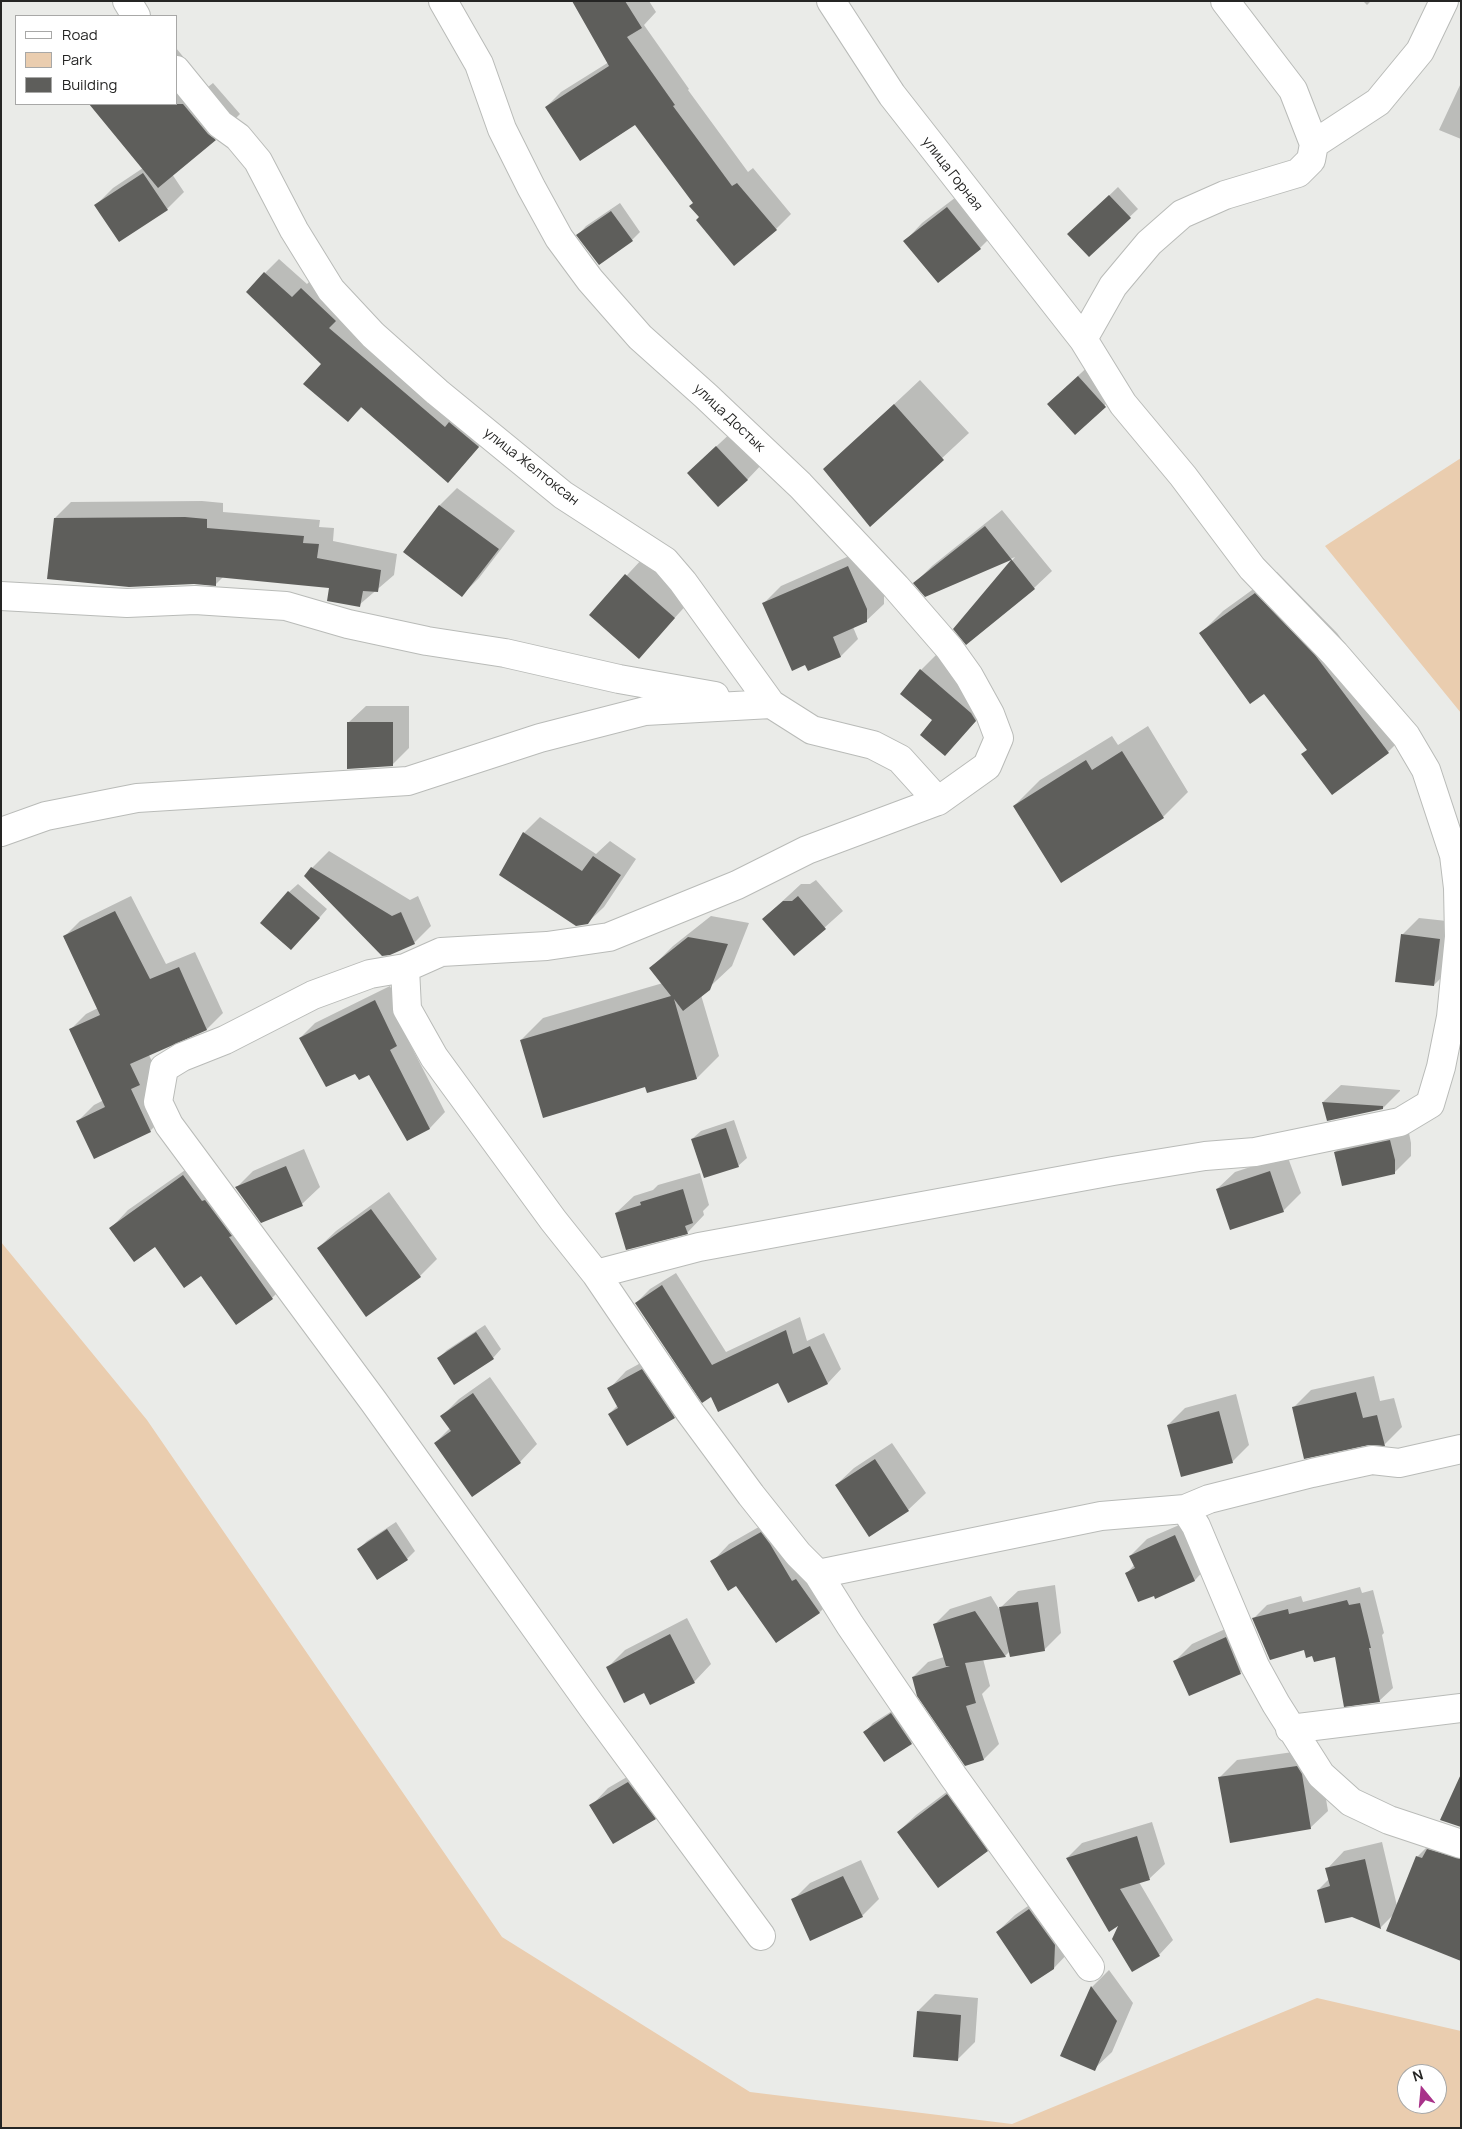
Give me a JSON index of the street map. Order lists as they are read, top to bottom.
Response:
{
  "streets": {
    "street": ["улица Горная", "улица Достык", "улица Желтоксан"]
  },
  "crossings": [
    ["улица Достык", "улица Желтоксан"]
  ],
  "legend": ["Road", "Park", "Building"],
  "north": "top"
}
